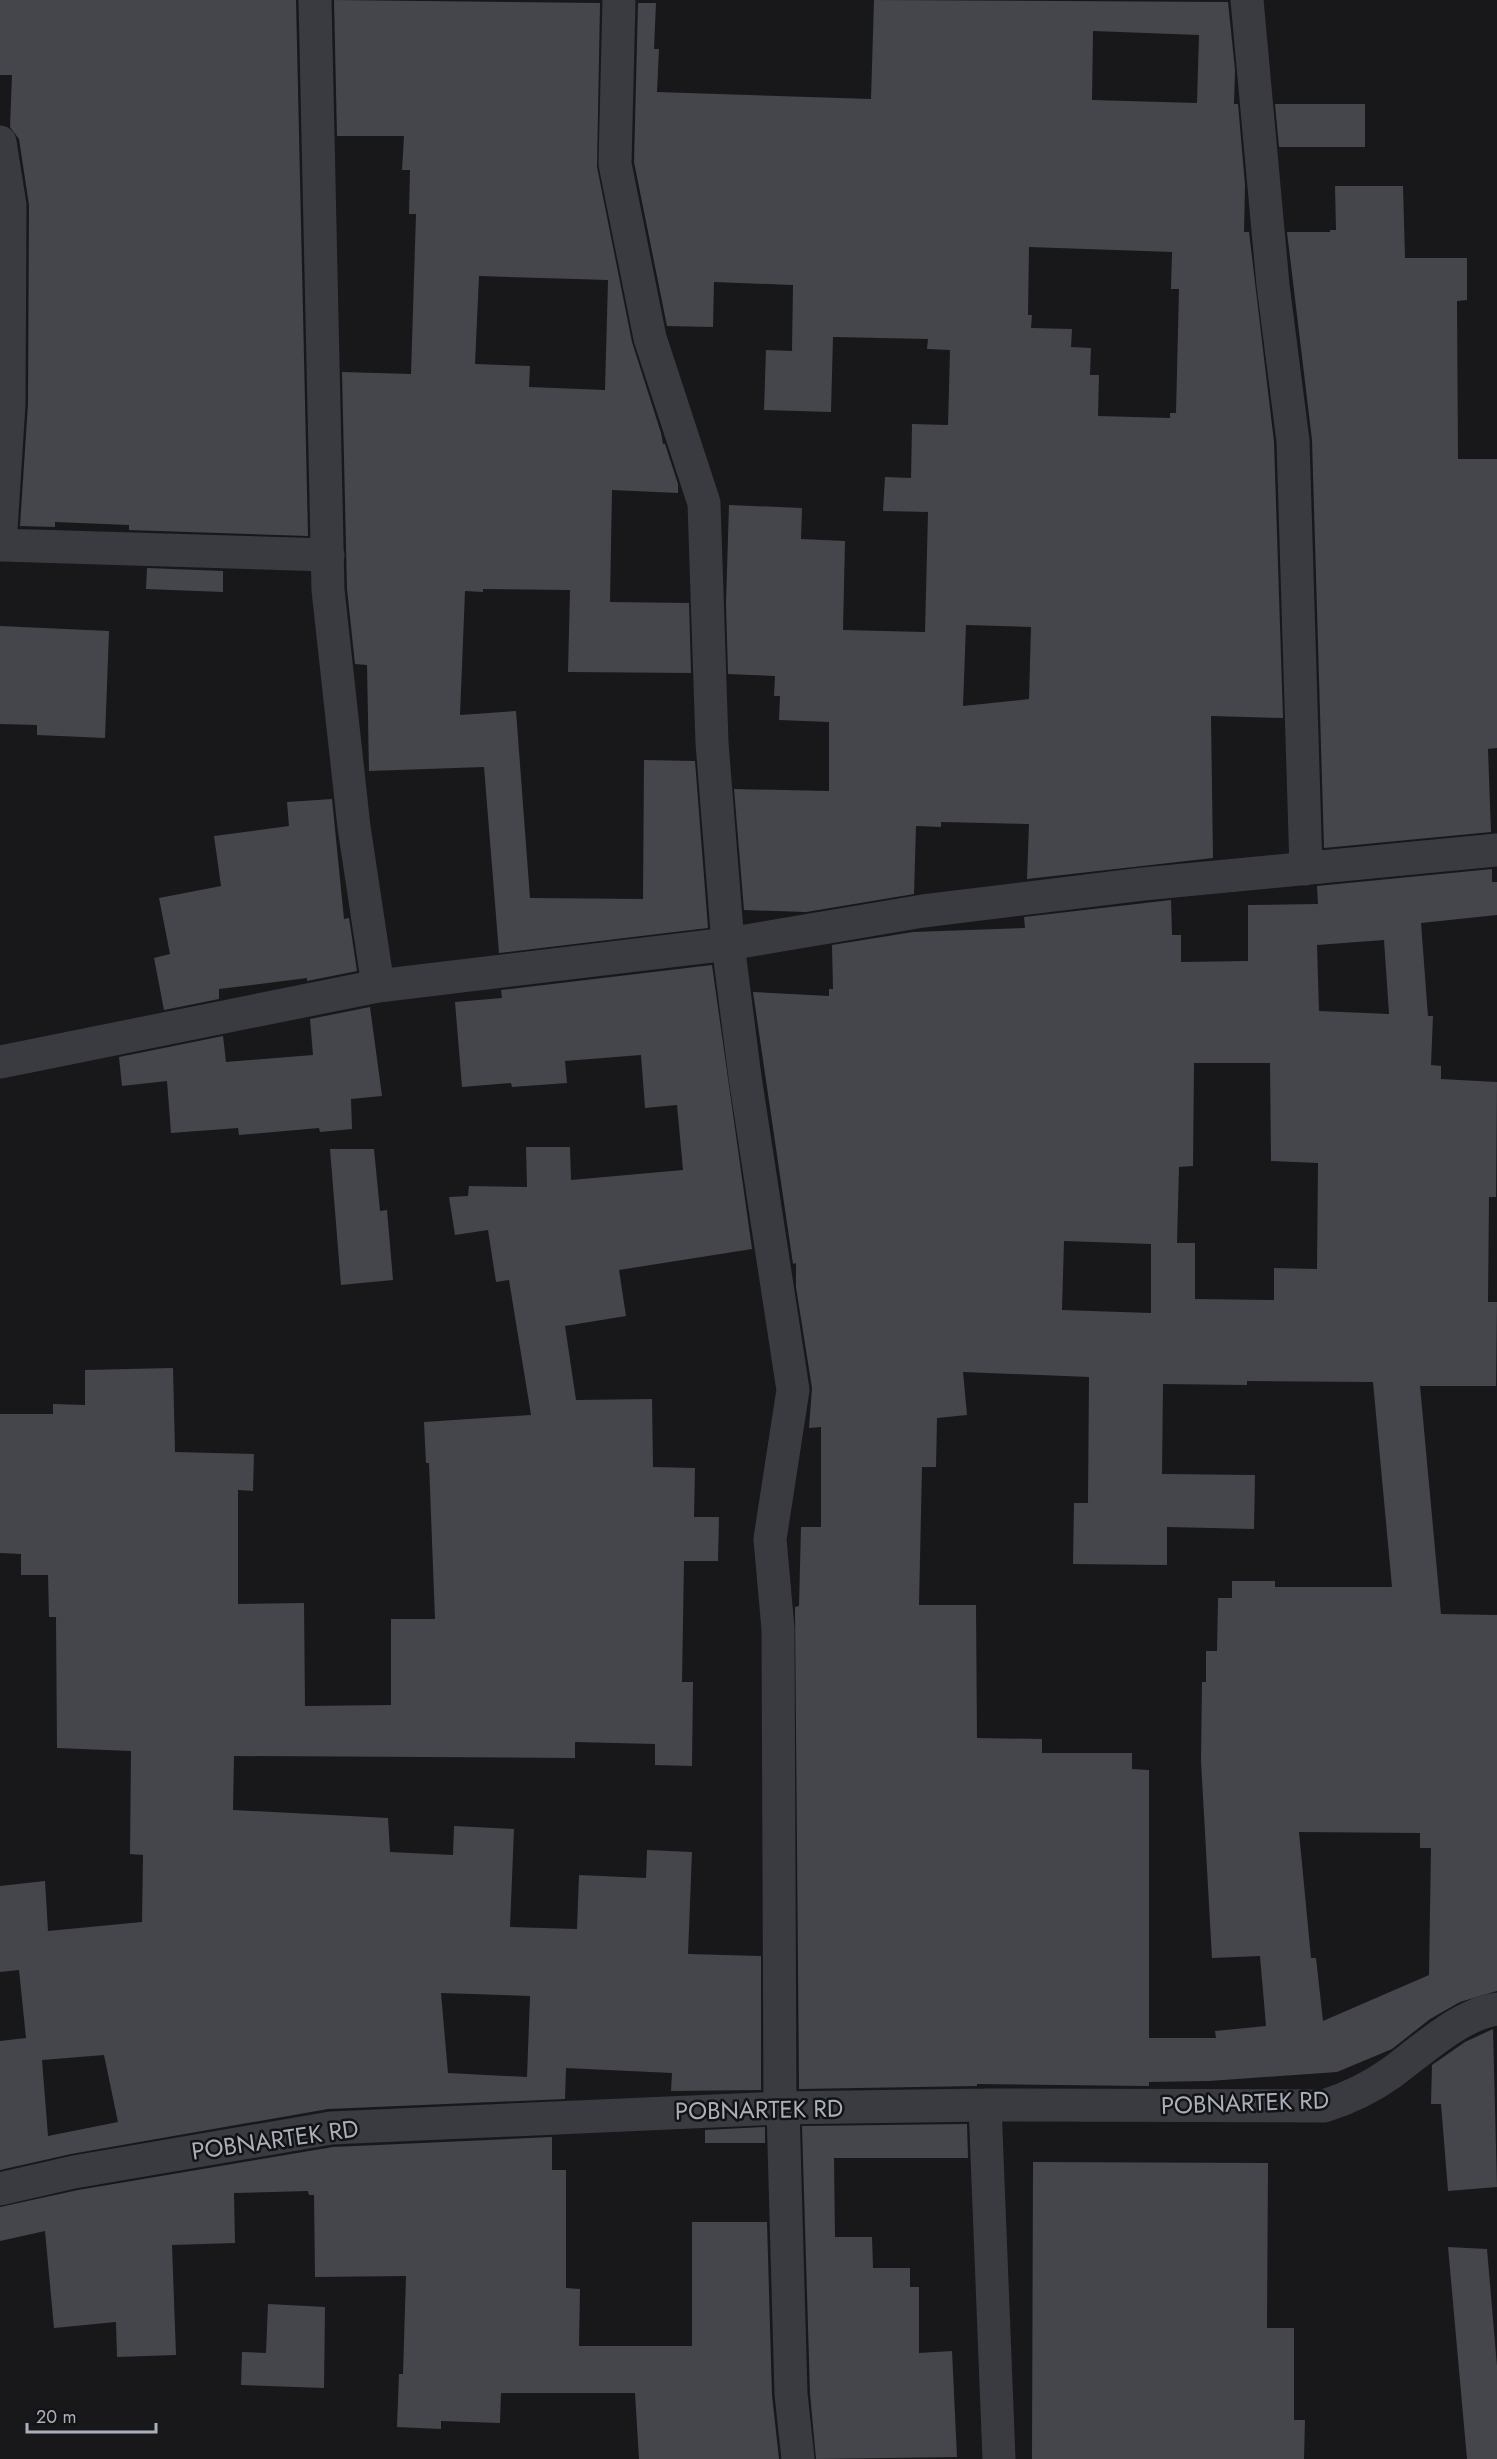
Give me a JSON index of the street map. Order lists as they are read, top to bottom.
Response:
{
  "streets": {
    "street": ["POBNARTEK RD"]
  },
  "scale_bar": "20 m"
}
